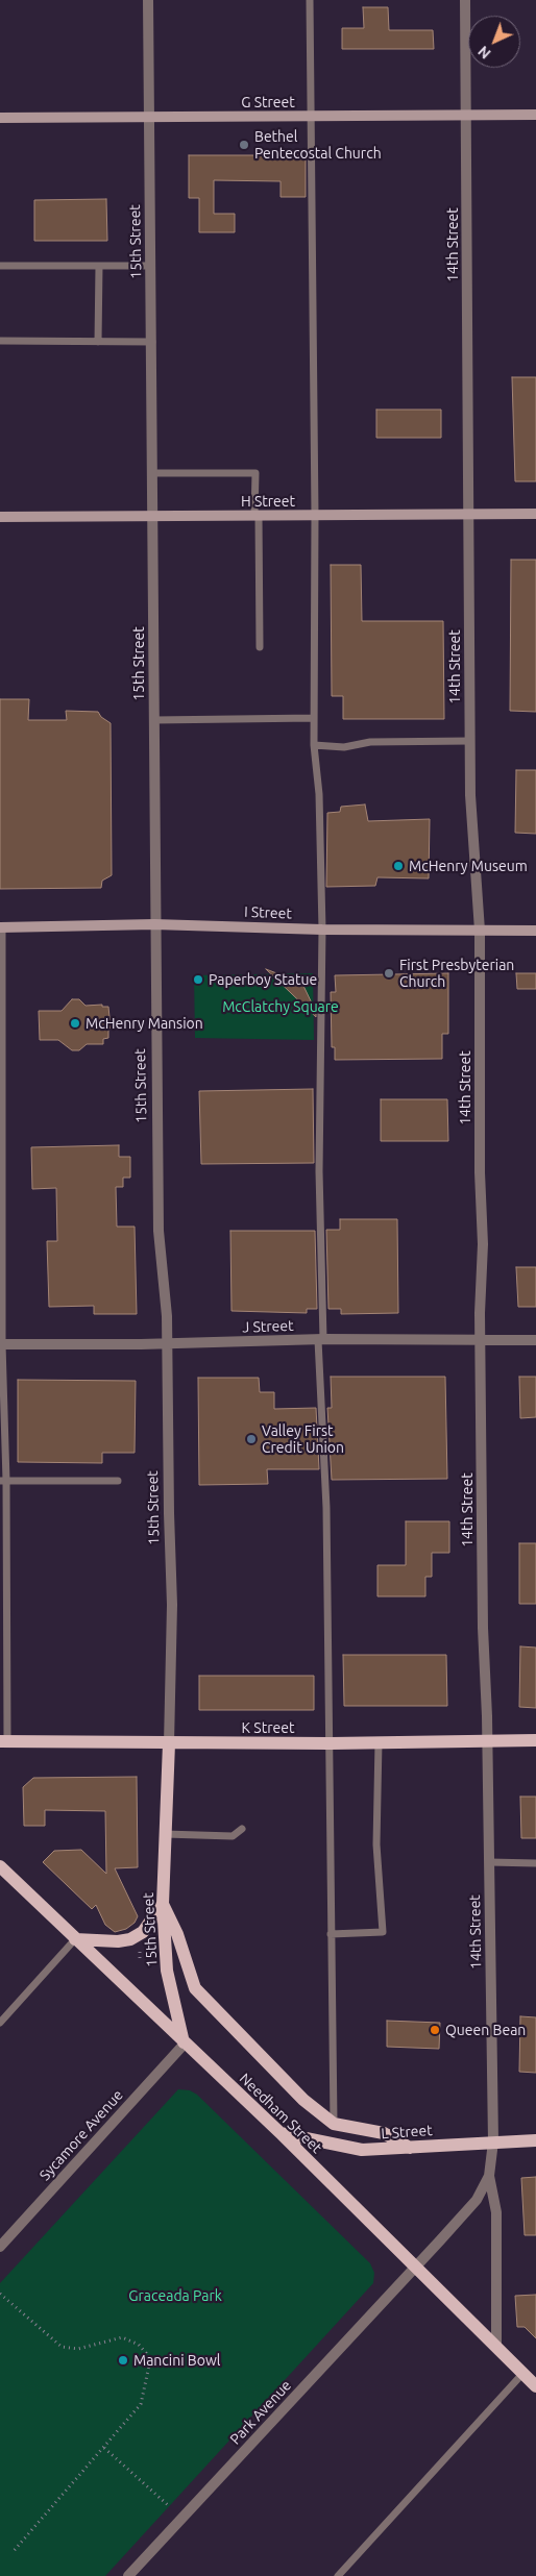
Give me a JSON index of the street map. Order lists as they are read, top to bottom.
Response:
{
  "streets": {
    "main road": [
      "G Street",
      "15th Street",
      "H Street",
      "I Street",
      "K Street",
      "Needham Street",
      "L Street"
    ],
    "street": [
      "14th Street",
      "J Street",
      "Sycamore Avenue",
      "Park Avenue"
    ]
  },
  "crossings": [
    ["G Street", "15th Street"],
    ["G Street", "14th Street"],
    ["15th Street", "H Street"],
    ["15th Street", "I Street"],
    ["15th Street", "J Street"],
    ["15th Street", "K Street"],
    ["15th Street", "Needham Street"],
    ["15th Street", "Sycamore Avenue"],
    ["14th Street", "H Street"],
    ["14th Street", "I Street"],
    ["14th Street", "J Street"],
    ["14th Street", "K Street"],
    ["14th Street", "Needham Street"],
    ["14th Street", "L Street"],
    ["14th Street", "Park Avenue"],
    ["Needham Street", "L Street"],
    ["Needham Street", "Sycamore Avenue"],
    ["Needham Street", "Park Avenue"]
  ],
  "parks": ["McClatchy Square", "Graceada Park"],
  "places": [
    "Bethel Pentecostal Church",
    "McHenry Museum",
    "First Presbyterian Church",
    "Paperboy Statue",
    "McHenry Mansion",
    "Valley First Credit Union",
    "Queen Bean",
    "Mancini Bowl"
  ],
  "north": "bottom left"
}
